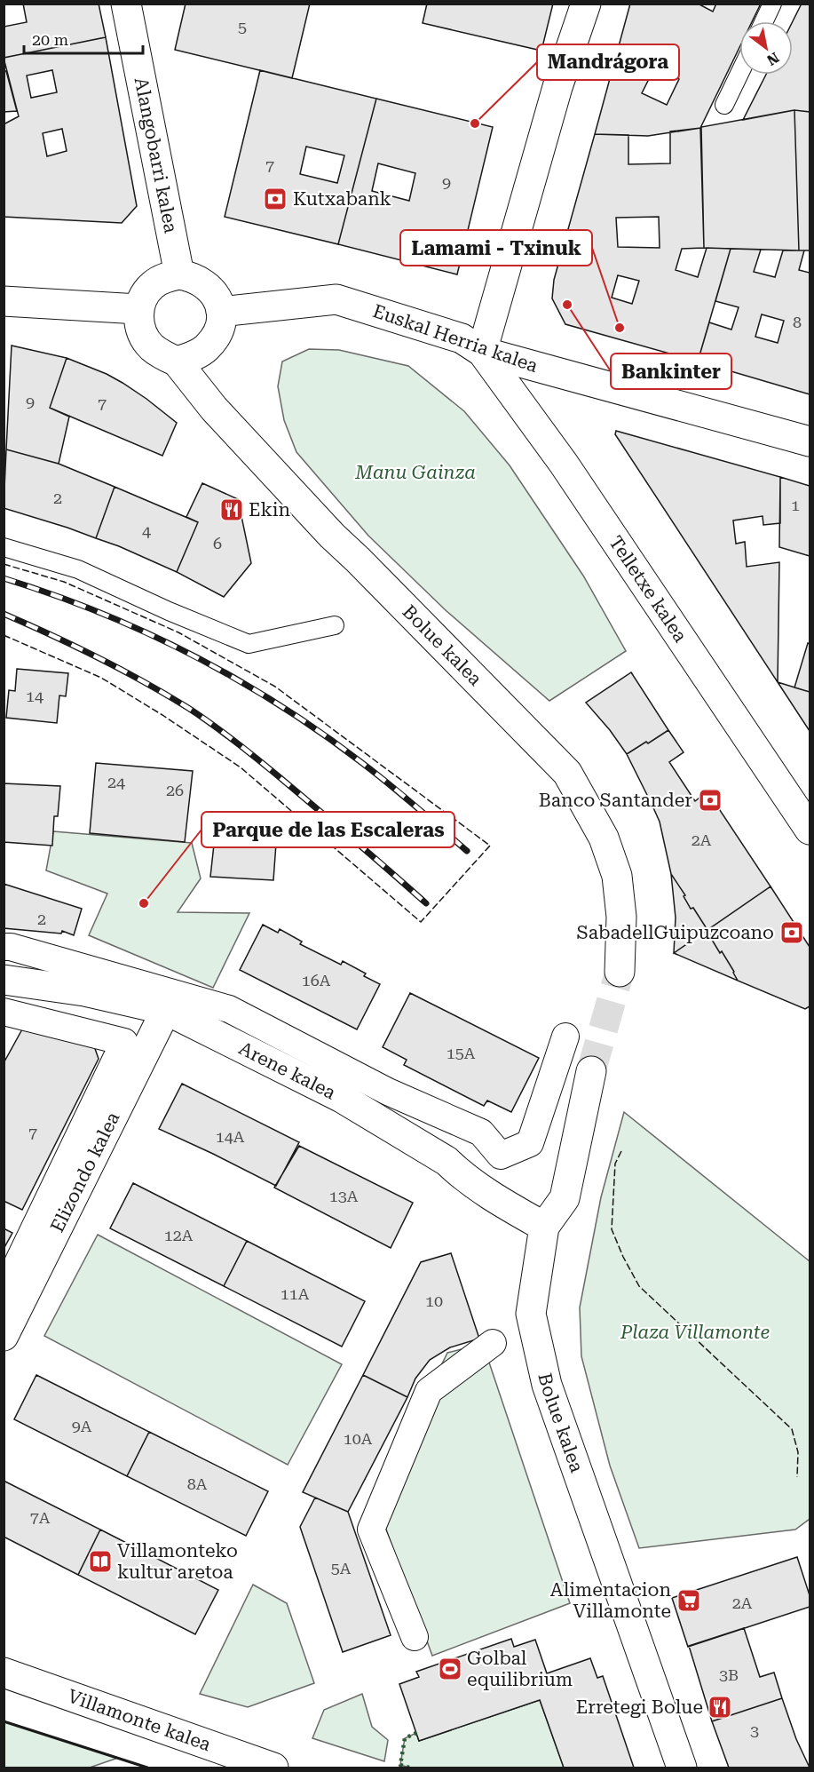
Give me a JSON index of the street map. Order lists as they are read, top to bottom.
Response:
{
  "streets": {
    "street": [
      "Alangobarri kalea",
      "Euskal Herria kalea",
      "Telletxe kalea",
      "Bolue kalea",
      "Arene kalea",
      "Elizondo kalea",
      "Villamonte kalea"
    ]
  },
  "crossings": [
    ["Alangobarri kalea", "Euskal Herria kalea"],
    ["Alangobarri kalea", "Bolue kalea"],
    ["Euskal Herria kalea", "Telletxe kalea"],
    ["Euskal Herria kalea", "Bolue kalea"],
    ["Bolue kalea", "Arene kalea"],
    ["Arene kalea", "Elizondo kalea"]
  ],
  "parks": ["Manu Gainza", "Plaza Villamonte"],
  "places": {
    "other": [
      "Mandrágora",
      "Bankinter",
      "Lamami - Txinuk",
      "Parque de las Escaleras"
    ],
    "bank": ["Kutxabank", "Banco Santander", "SabadellGuipuzcoano"],
    "restaurant": ["Ekin", "Erretegi Bolue"],
    "library": ["Villamonteko kultur aretoa"],
    "supermarket": ["Alimentacion Villamonte"],
    "sports": ["Golbal equilibrium"]
  },
  "house_numbers": [
    "5",
    "7",
    "9",
    "8",
    "9",
    "7",
    "2",
    "1",
    "4",
    "6",
    "14",
    "24",
    "26",
    "2A",
    "2",
    "16A",
    "15A",
    "7",
    "14A",
    "13A",
    "12A",
    "11A",
    "10",
    "9A",
    "10A",
    "8A",
    "7A",
    "5A",
    "2A",
    "3B",
    "3"
  ],
  "scale_bar": "20 m",
  "north": "bottom right"
}
